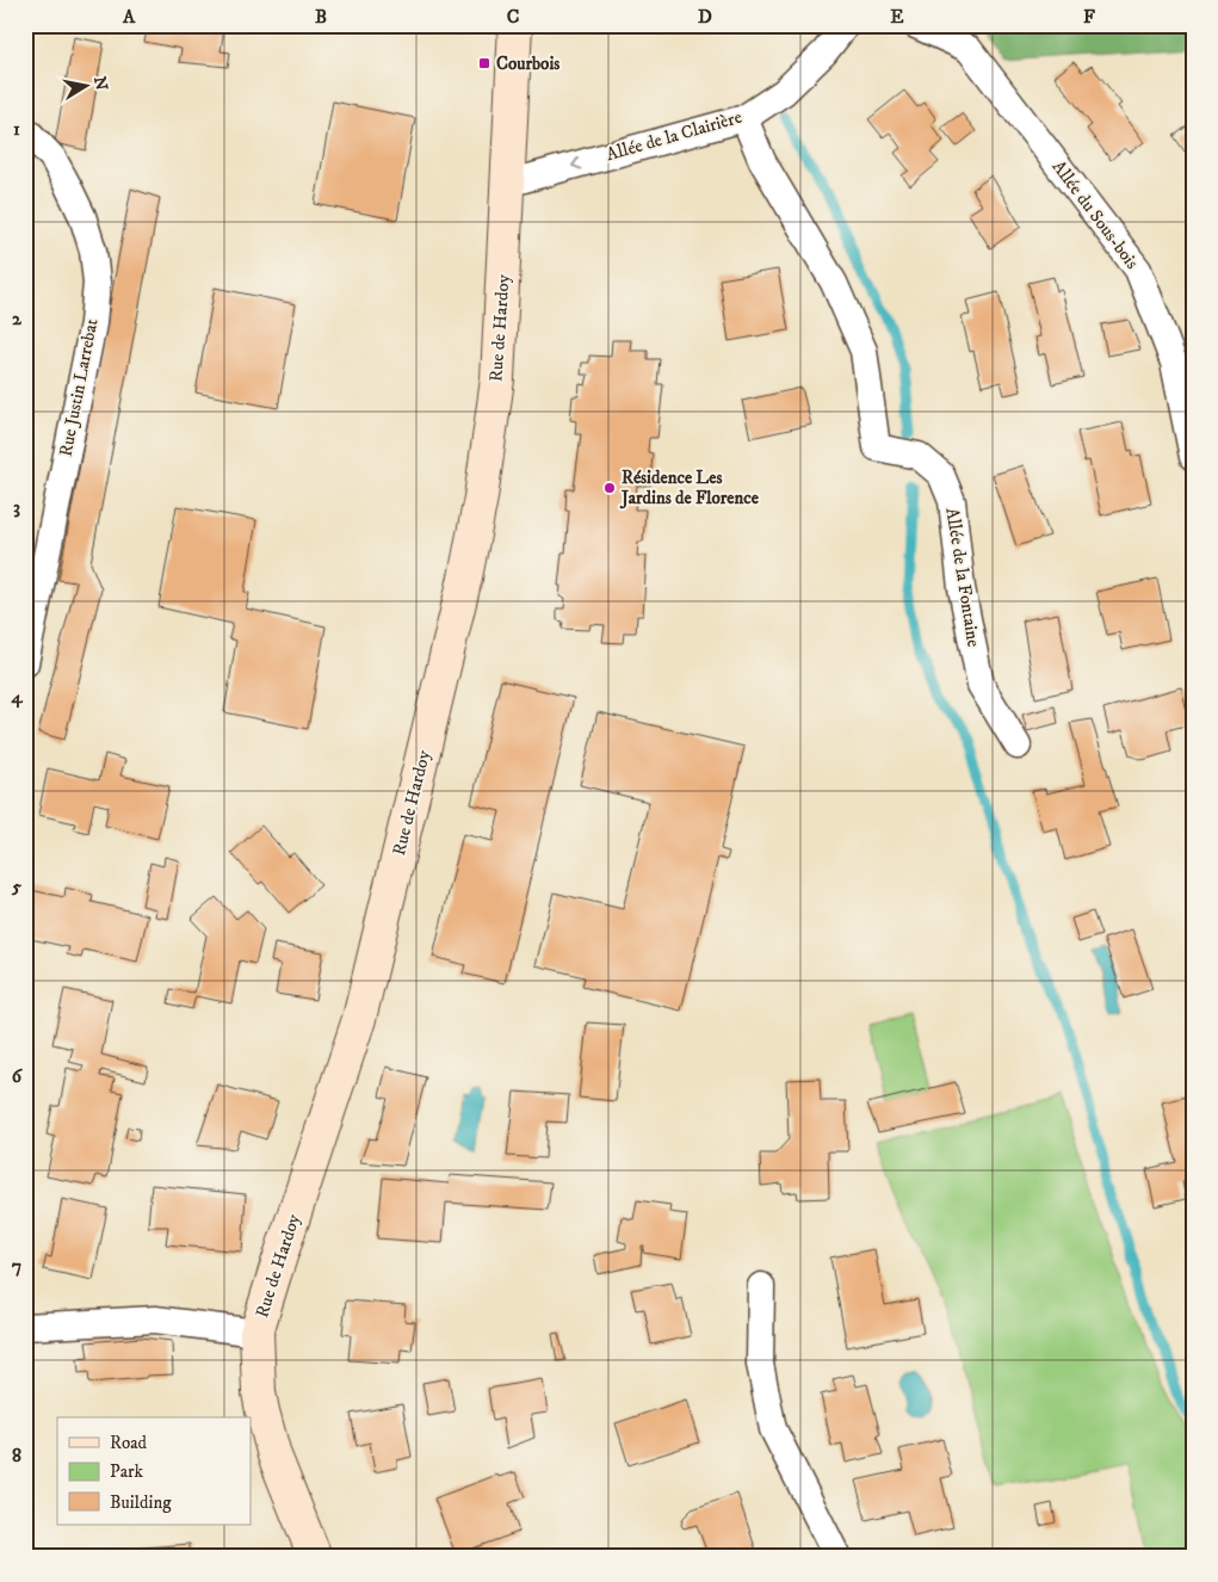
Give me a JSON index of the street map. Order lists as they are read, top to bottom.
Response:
{
  "streets": {
    "street": [
      "Allée de la Clairière",
      "Allée du Sous-bois",
      "Rue de Hardoy",
      "Rue Justin Larrebat",
      "Allée de la Fontaine"
    ]
  },
  "crossings": [
    ["Allée de la Clairière", "Rue de Hardoy"],
    ["Allée de la Clairière", "Allée de la Fontaine"]
  ],
  "one_way": ["Allée de la Clairière"],
  "places": {
    "transit": ["Courbois"],
    "other": ["Résidence Les Jardins de Florence"]
  },
  "legend": ["Road", "Park", "Building"],
  "north": "right",
  "grid": {
    "columns": [
      "A",
      "B",
      "C",
      "D",
      "E",
      "F"
    ],
    "rows": [
      "1",
      "2",
      "3",
      "4",
      "5",
      "6",
      "7",
      "8"
    ]
  }
}
